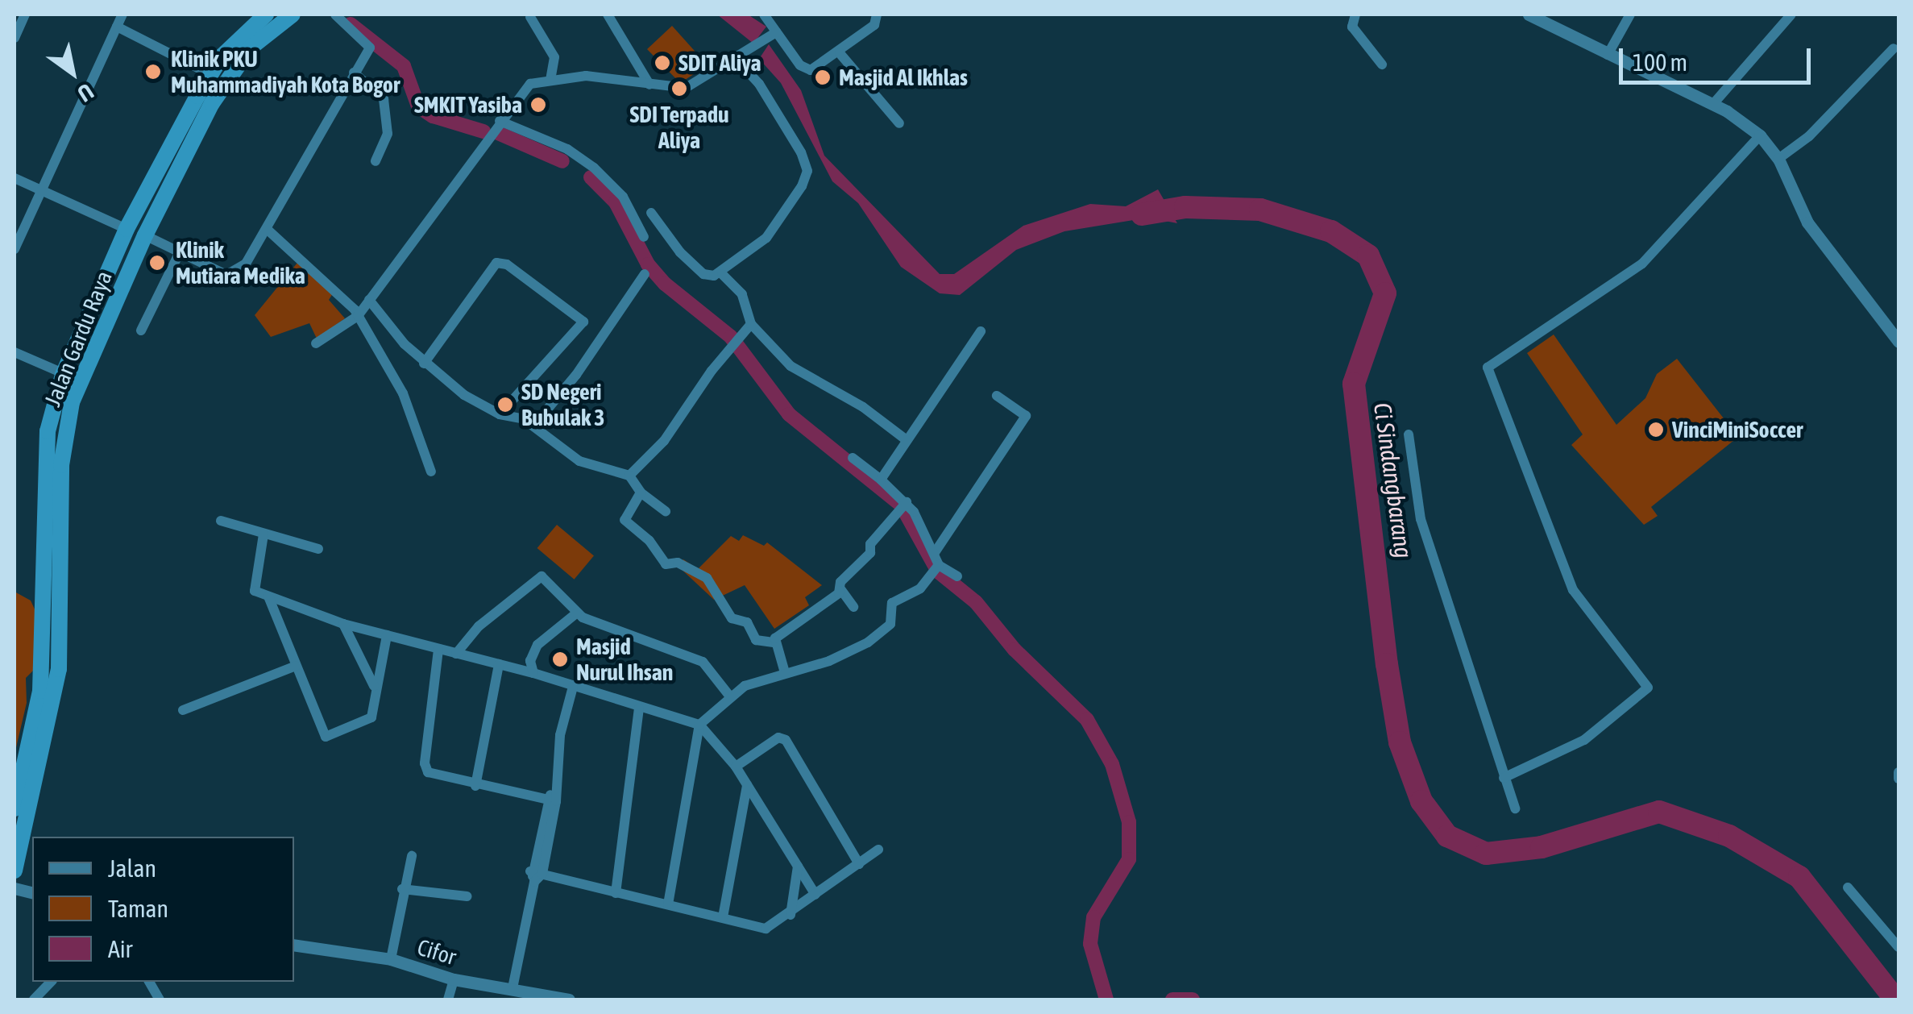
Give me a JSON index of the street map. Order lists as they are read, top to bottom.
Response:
{
  "streets": {
    "highway": ["Jalan Gardu Raya"],
    "street": ["Cifor"]
  },
  "water": ["Ci Sindangbarang"],
  "places": [
    "SDIT Aliya",
    "Klinik PKU Muhammadiyah Kota Bogor",
    "Masjid Al Ikhlas",
    "SDI Terpadu Aliya",
    "SMKIT Yasiba",
    "Klinik Mutiara Medika",
    "SD Negeri Bubulak 3",
    "VinciMiniSoccer",
    "Masjid Nurul Ihsan"
  ],
  "legend": ["Jalan", "Taman", "Air"],
  "scale_bar": "100 m",
  "north": "bottom right"
}
